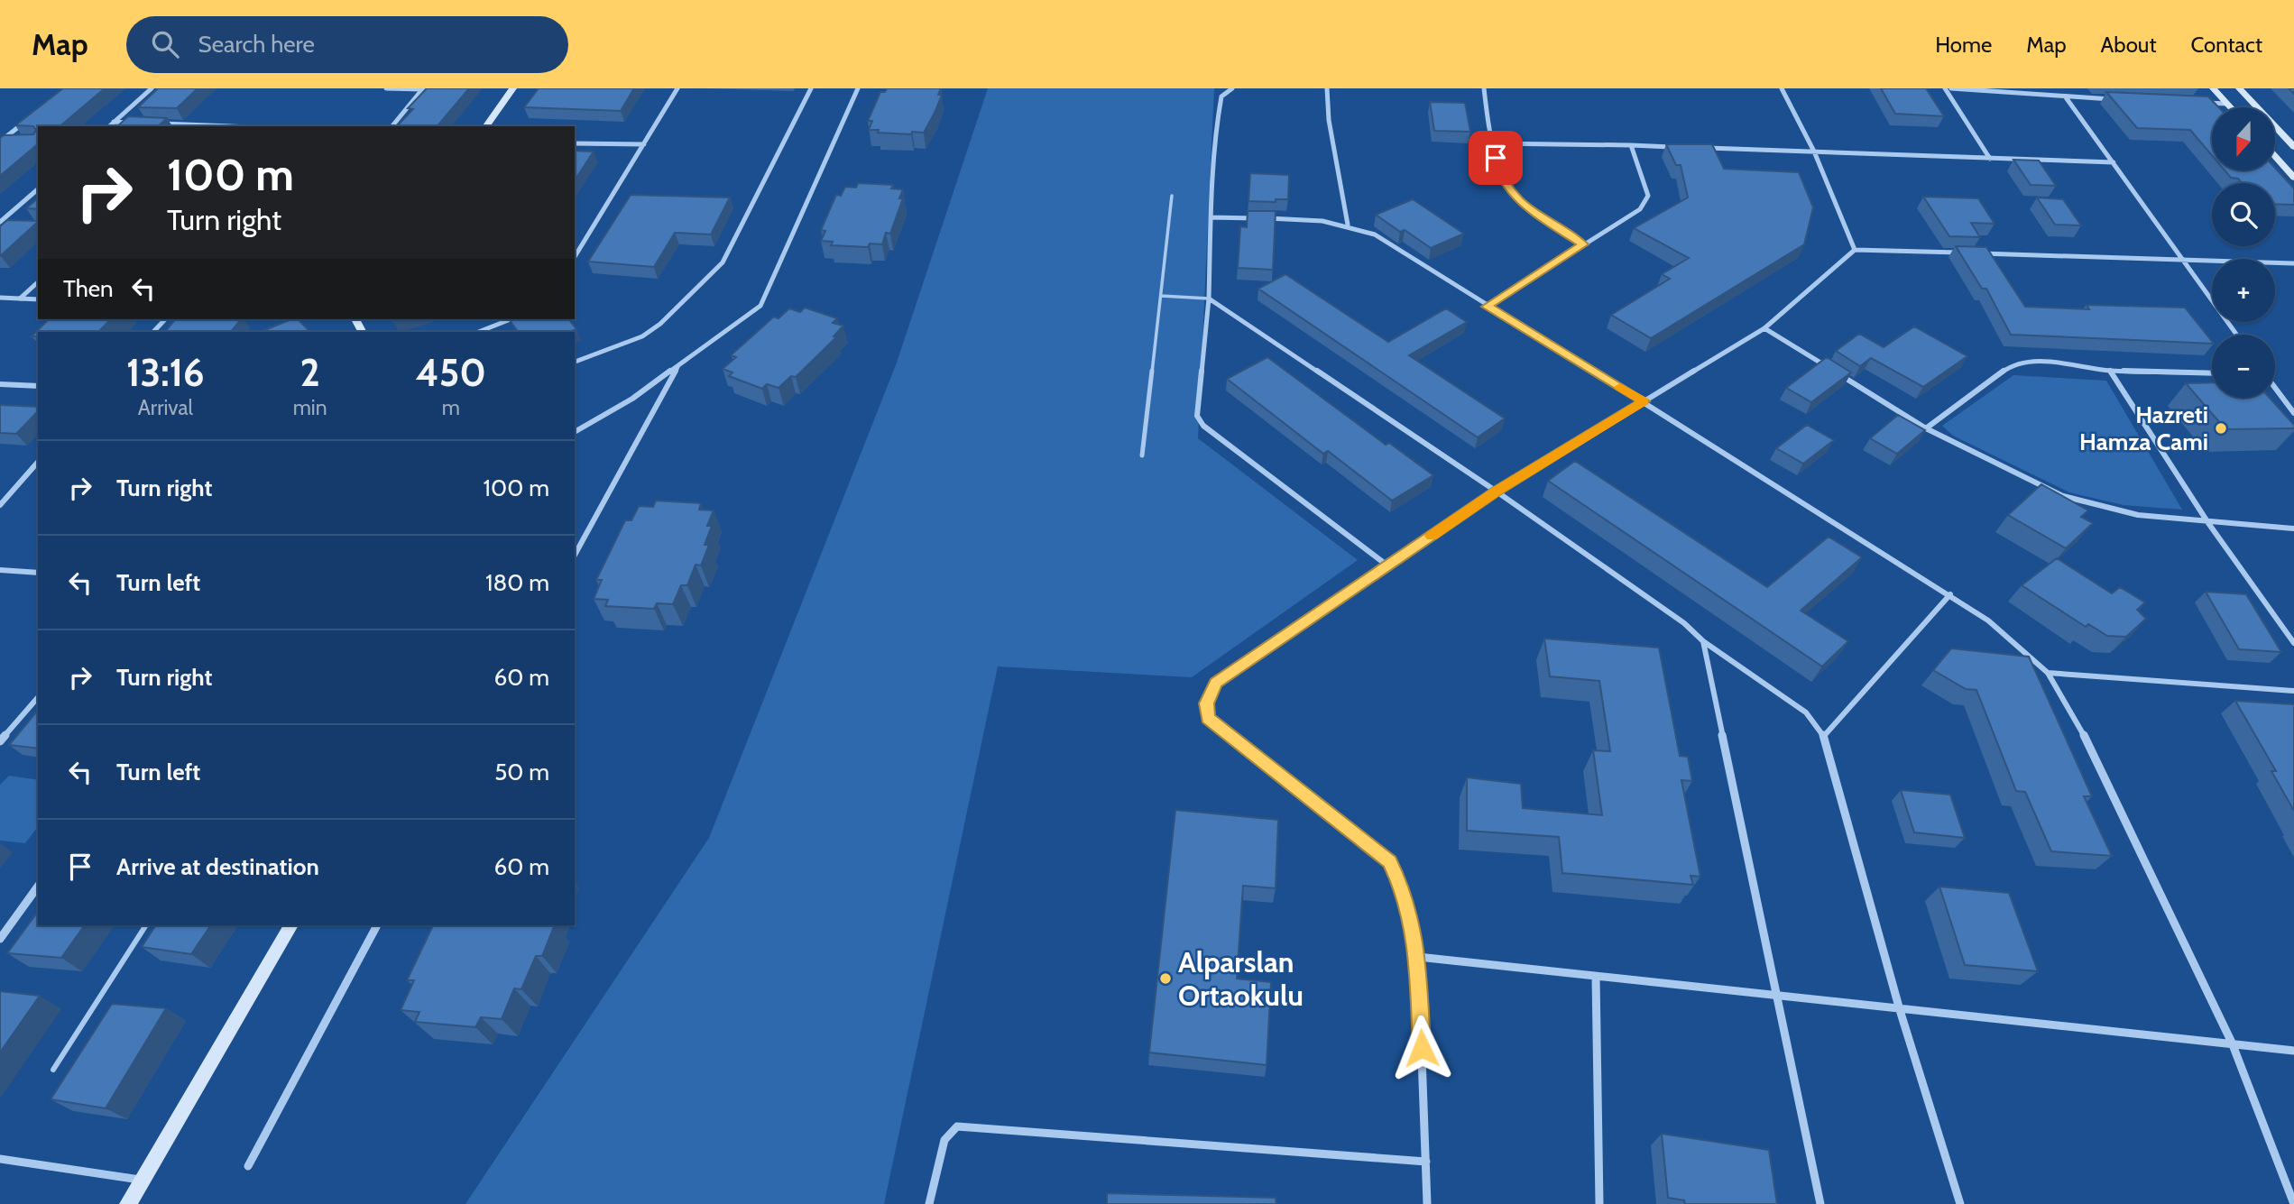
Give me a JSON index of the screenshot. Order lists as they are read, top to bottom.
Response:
{
  "places": ["Hazreti Hamza Cami", "Alparslan Ortaokulu"],
  "north": "bottom",
  "page": {
    "header": "Map",
    "search": "Search here",
    "nav": [
      "Home",
      "Map",
      "About",
      "Contact"
    ],
    "map_buttons": ["+", "−"],
    "turn": ["100 m", "Turn right"],
    "then": "Then",
    "eta": [
      "13:16",
      "Arrival",
      "2",
      "min",
      "450",
      "m"
    ],
    "list": [
      {
        "name": "Turn right",
        "value": "100 m"
      },
      {
        "name": "Turn left",
        "value": "180 m"
      },
      {
        "name": "Turn right",
        "value": "60 m"
      },
      {
        "name": "Turn left",
        "value": "50 m"
      },
      {
        "name": "Arrive at destination",
        "value": "60 m"
      }
    ]
  }
}
